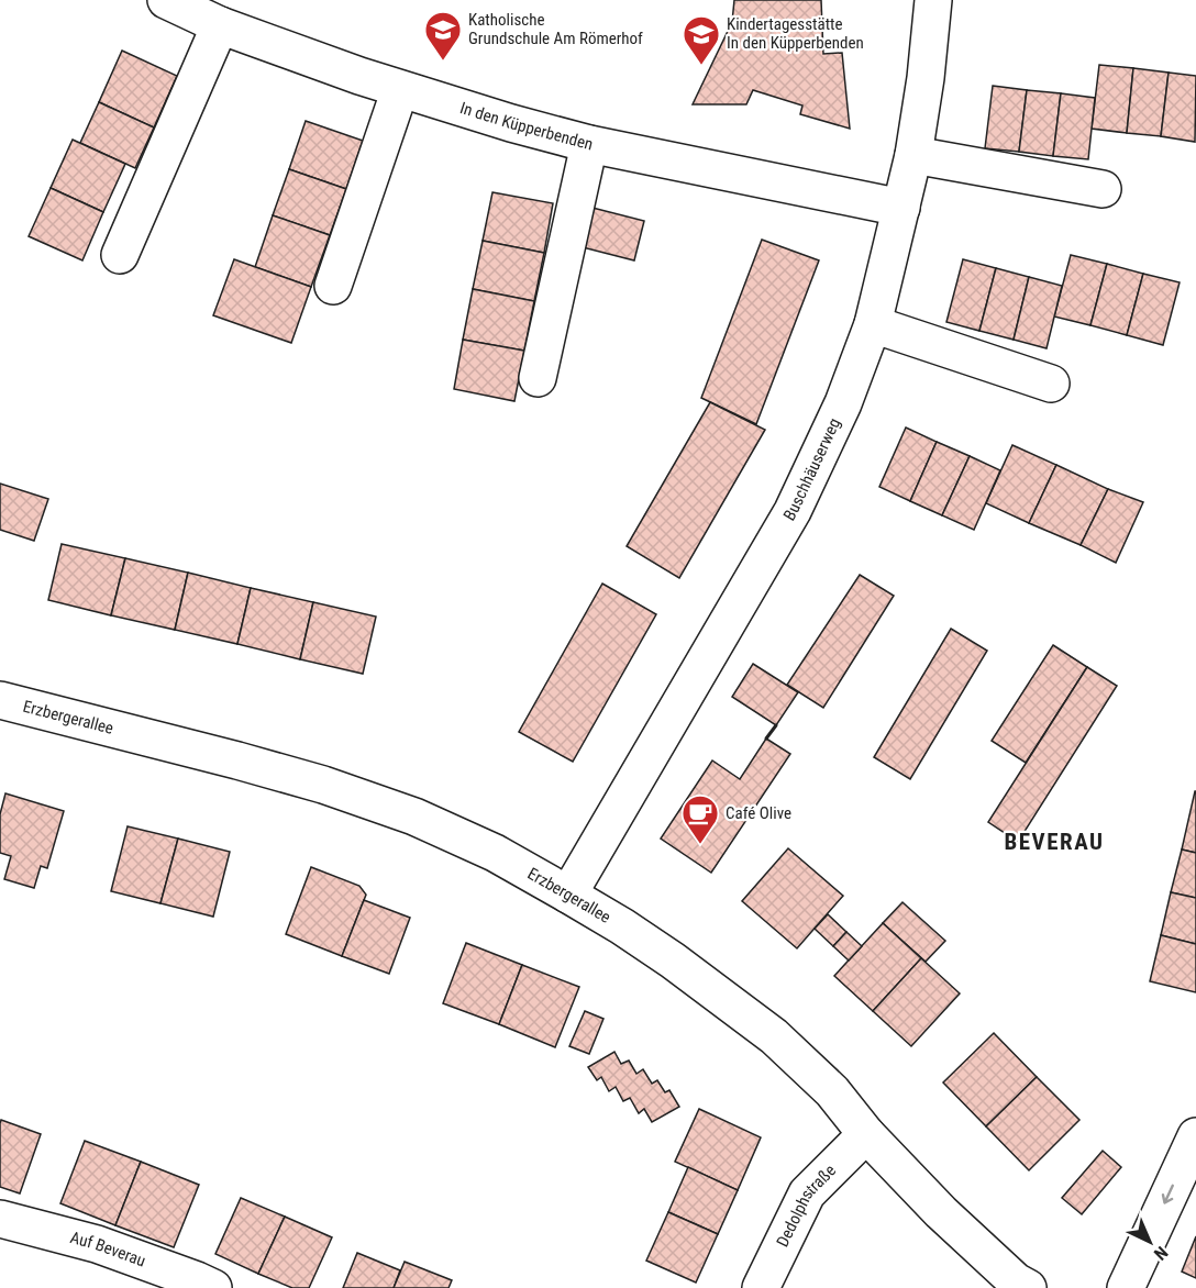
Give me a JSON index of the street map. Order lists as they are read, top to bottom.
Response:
{
  "streets": {
    "street": [
      "In den Küpperbenden",
      "Buschhäuserweg",
      "Erzbergerallee",
      "Dedolphstraße",
      "Auf Beverau"
    ]
  },
  "crossings": [
    ["In den Küpperbenden", "Buschhäuserweg"],
    ["Buschhäuserweg", "Erzbergerallee"],
    ["Erzbergerallee", "Dedolphstraße"]
  ],
  "districts": ["BEVERAU"],
  "places": {
    "school or university": ["Katholische Grundschule Am Römerhof", "Kindertagesstätte In den Küpperbenden"],
    "cafe": ["Café Olive"]
  },
  "north": "bottom right"
}
